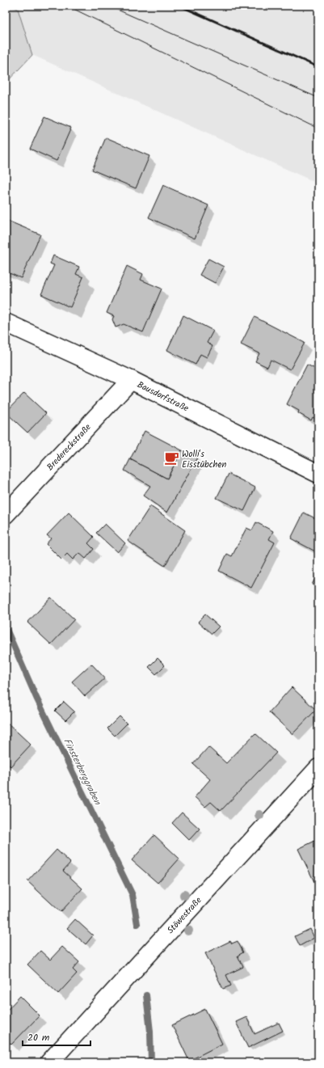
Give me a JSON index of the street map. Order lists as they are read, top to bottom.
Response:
{
  "streets": {
    "street": ["Bausdorfstraße", "Bredereckstraße", "Stöwestraße"]
  },
  "crossings": [
    ["Bausdorfstraße", "Bredereckstraße"]
  ],
  "water": ["Finsterberggraben"],
  "places": {
    "cafe": ["Wolli's Eisstübchen"]
  },
  "scale_bar": "20 m"
}
